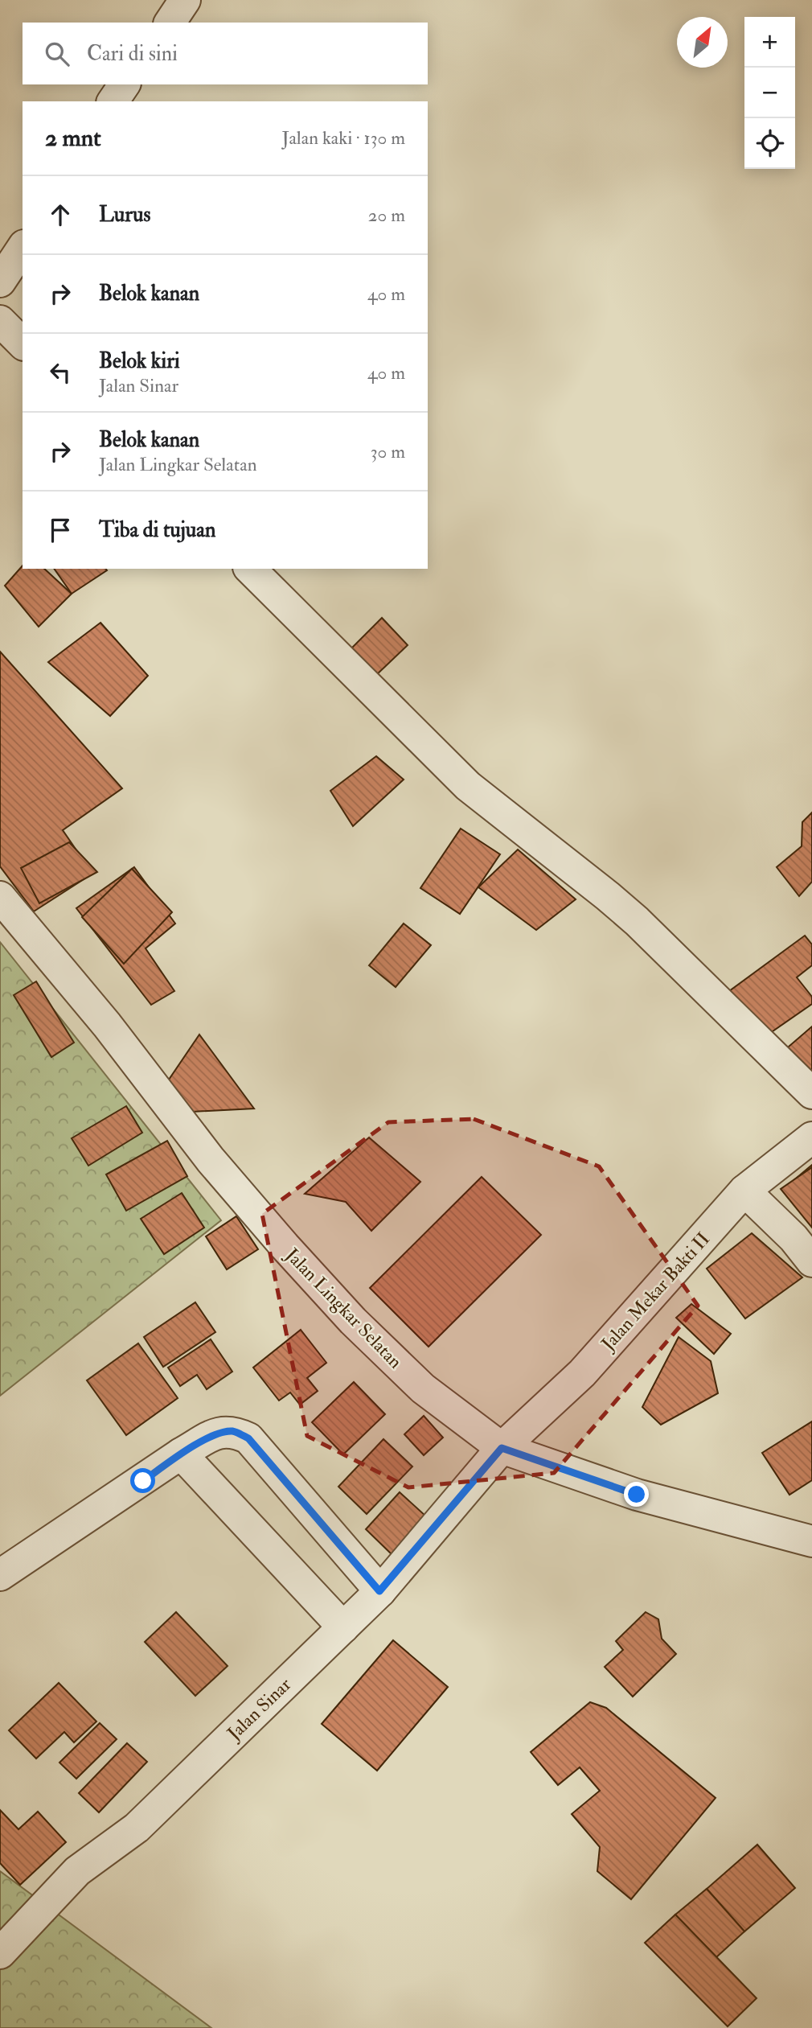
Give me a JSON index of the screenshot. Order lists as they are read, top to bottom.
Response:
{
  "streets": {
    "street": ["Jalan Mekar Bakti II", "Jalan Lingkar Selatan", "Jalan Sinar"]
  },
  "crossings": [
    ["Jalan Mekar Bakti II", "Jalan Lingkar Selatan"],
    ["Jalan Mekar Bakti II", "Jalan Sinar"],
    ["Jalan Lingkar Selatan", "Jalan Sinar"]
  ],
  "north": "top right",
  "page": {
    "map_buttons": ["+", "−"],
    "search": "Cari di sini",
    "heading": ["2 mnt", "Jalan kaki · 130 m"],
    "list": [
      ["Lurus", "20 m"],
      ["Belok kanan", "40 m"],
      ["Belok kiri", "Jalan Sinar", "40 m"],
      ["Belok kanan", "Jalan Lingkar Selatan", "30 m"],
      "Tiba di tujuan"
    ]
  }
}
